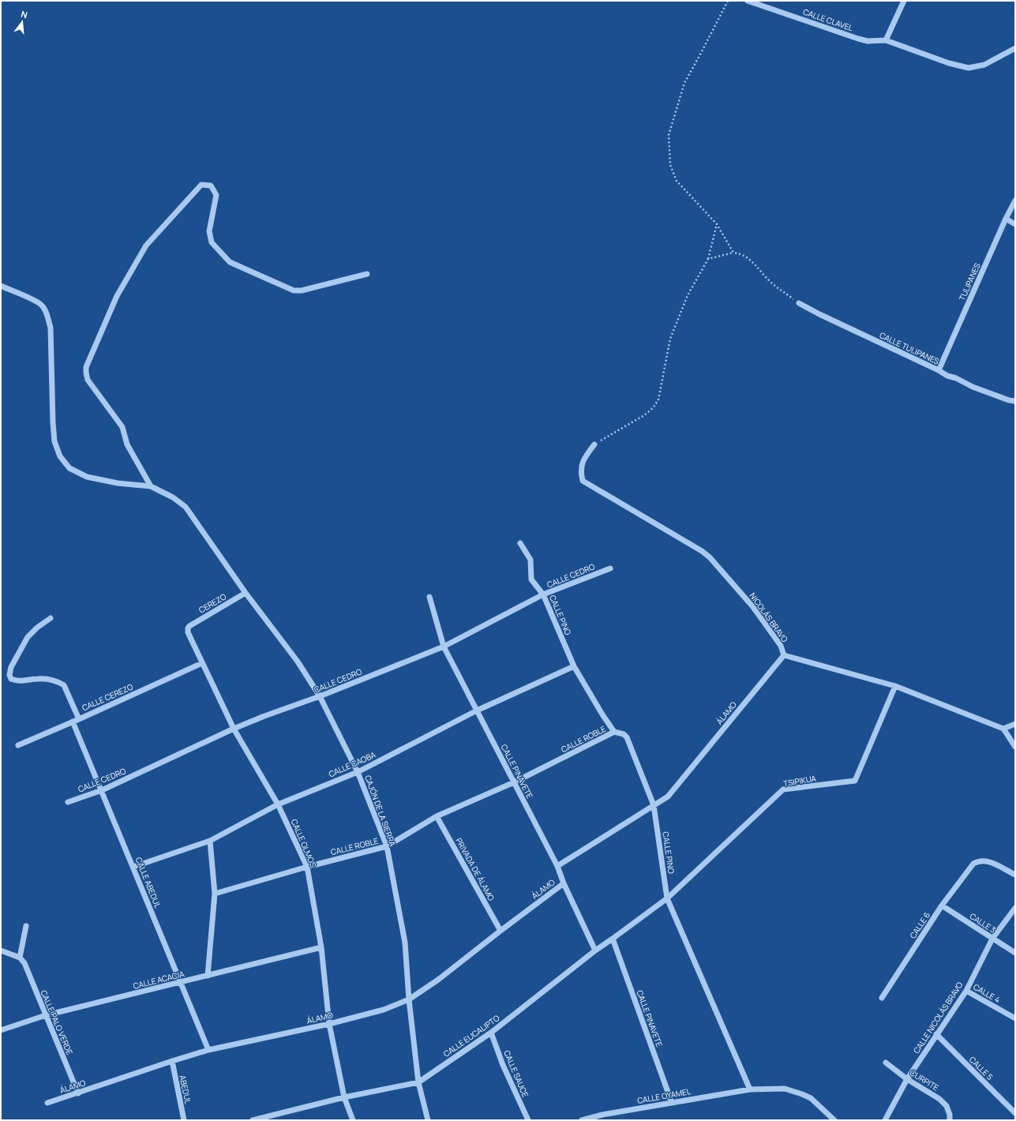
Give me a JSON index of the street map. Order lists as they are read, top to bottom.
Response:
{
  "streets": {
    "street": [
      "CALLE CLAVEL",
      "TULIPANES",
      "CALLE TULIPANES",
      "CALLE CEDRO",
      "CEREZO",
      "CALLE PINO",
      "NICOLÁS BRAVO",
      "CALLE CEREZO",
      "ÁLAMO",
      "CALLE ROBLE",
      "CALLE CAOBA",
      "CALLE PINAVETE",
      "TSIPIKUA",
      "CAJÓN DE LA SIERRA",
      "CALLE OLMOS",
      "PRIVADA DE ÁLAMO",
      "CALLE ABEDUL",
      "CALLE 3",
      "CALLE 6",
      "CALLE ACACIA",
      "CALLE 4",
      "CALLE NICOLÁS BRAVO",
      "CALLE PALO VERDE",
      "CALLE EUCALIPTO",
      "CALLE 5",
      "CALLE SAUCE",
      "CURPITE",
      "ABEDUL",
      "CALLE OYAMEL"
    ]
  },
  "crossings": [
    ["TULIPANES", "CALLE TULIPANES"],
    ["CALLE CEDRO", "CALLE PINO"],
    ["CALLE CEDRO", "CALLE PINAVETE"],
    ["CALLE CEDRO", "CAJÓN DE LA SIERRA"],
    ["CALLE CEDRO", "CALLE OLMOS"],
    ["CALLE CEDRO", "CALLE ABEDUL"],
    ["CEREZO", "CAJÓN DE LA SIERRA"],
    ["CEREZO", "CALLE OLMOS"],
    ["CALLE PINO", "ÁLAMO"],
    ["CALLE PINO", "CALLE ROBLE"],
    ["CALLE PINO", "CALLE CAOBA"],
    ["CALLE PINO", "TSIPIKUA"],
    ["CALLE PINO", "CALLE EUCALIPTO"],
    ["CALLE PINO", "CALLE OYAMEL"],
    ["NICOLÁS BRAVO", "ÁLAMO"],
    ["NICOLÁS BRAVO", "TSIPIKUA"],
    ["CALLE CEREZO", "CALLE OLMOS"],
    ["CALLE CEREZO", "CALLE ABEDUL"],
    ["ÁLAMO", "CALLE PINAVETE"],
    ["ÁLAMO", "CAJÓN DE LA SIERRA"],
    ["ÁLAMO", "CALLE OLMOS"],
    ["ÁLAMO", "PRIVADA DE ÁLAMO"],
    ["ÁLAMO", "CALLE ABEDUL"],
    ["ÁLAMO", "CALLE PALO VERDE"],
    ["ÁLAMO", "ABEDUL"],
    ["CALLE ROBLE", "CALLE PINAVETE"],
    ["CALLE ROBLE", "CAJÓN DE LA SIERRA"],
    ["CALLE ROBLE", "CALLE OLMOS"],
    ["CALLE ROBLE", "PRIVADA DE ÁLAMO"],
    ["CALLE CAOBA", "CALLE PINAVETE"],
    ["CALLE CAOBA", "CAJÓN DE LA SIERRA"],
    ["CALLE CAOBA", "CALLE OLMOS"],
    ["CALLE CAOBA", "CALLE ABEDUL"],
    ["CALLE PINAVETE", "CALLE EUCALIPTO"],
    ["CALLE PINAVETE", "CALLE OYAMEL"],
    ["TSIPIKUA", "CALLE EUCALIPTO"],
    ["CAJÓN DE LA SIERRA", "CALLE EUCALIPTO"],
    ["CALLE OLMOS", "CALLE ACACIA"],
    ["CALLE OLMOS", "CALLE EUCALIPTO"],
    ["CALLE ABEDUL", "CALLE ACACIA"],
    ["CALLE 3", "CALLE 6"],
    ["CALLE 3", "CALLE NICOLÁS BRAVO"],
    ["CALLE ACACIA", "CALLE PALO VERDE"],
    ["CALLE 4", "CALLE NICOLÁS BRAVO"],
    ["CALLE NICOLÁS BRAVO", "CALLE 5"],
    ["CALLE NICOLÁS BRAVO", "CURPITE"],
    ["CALLE EUCALIPTO", "CALLE SAUCE"]
  ],
  "north": "top"
}
